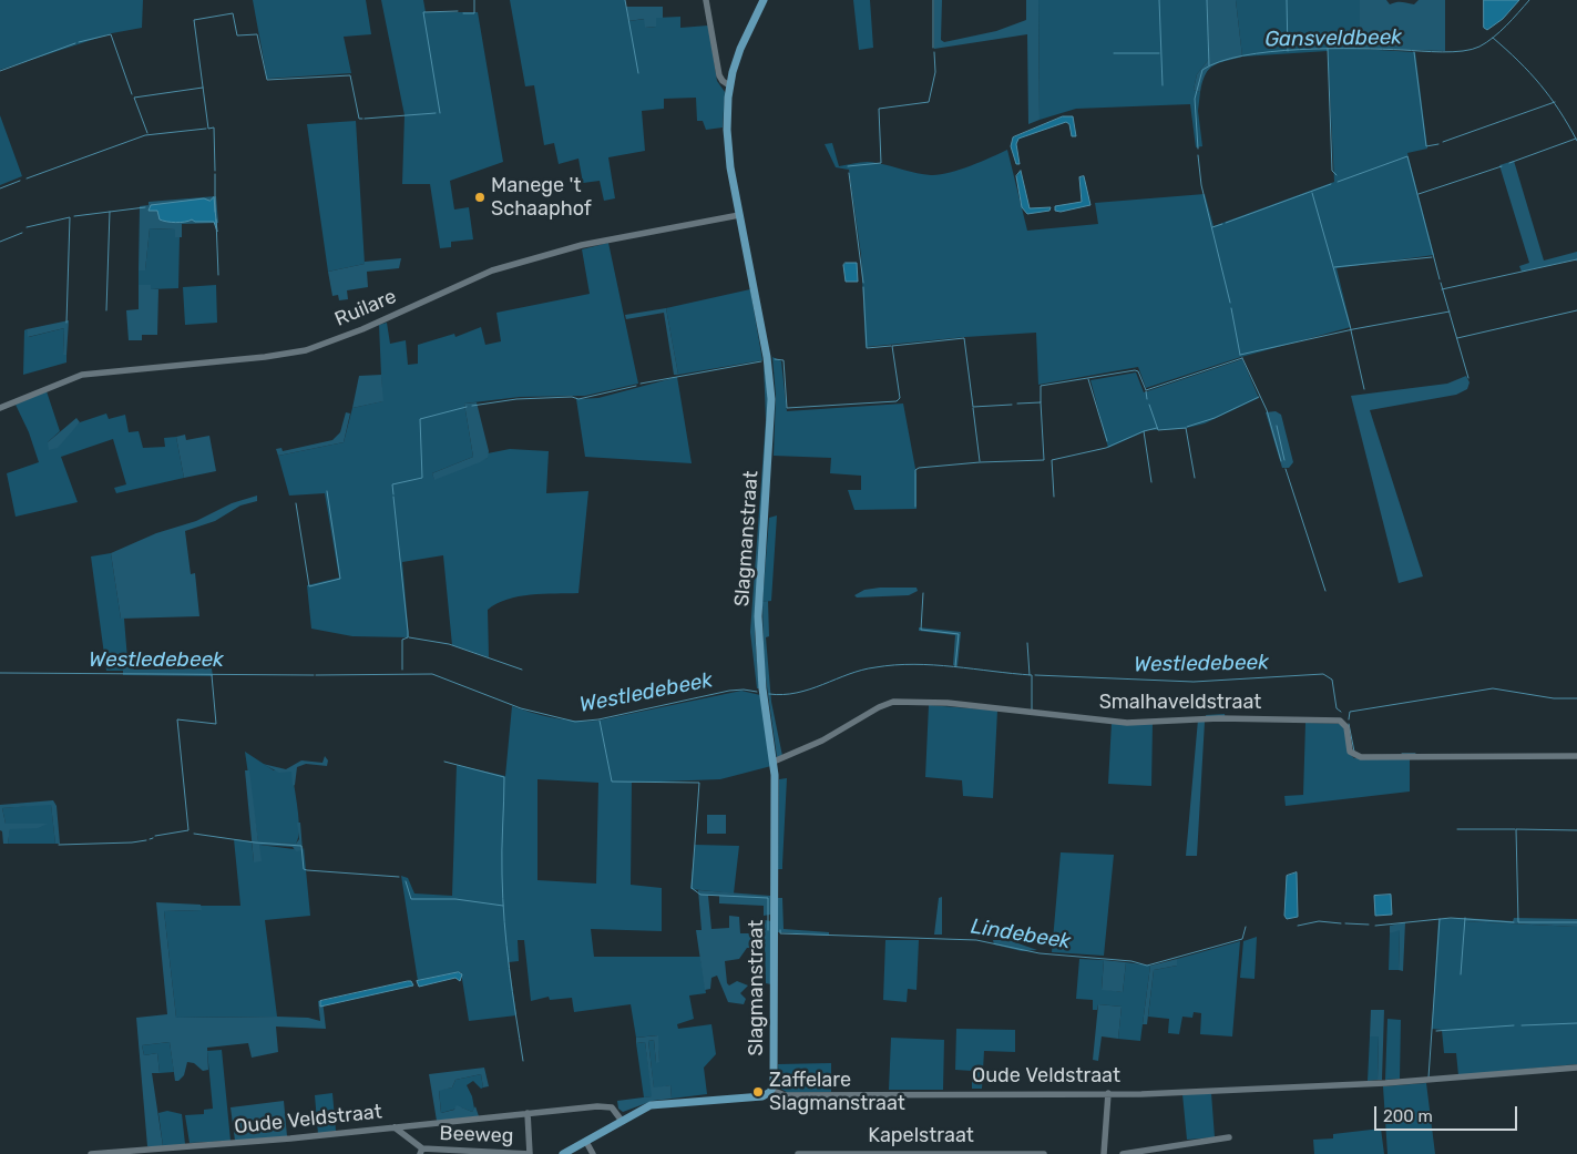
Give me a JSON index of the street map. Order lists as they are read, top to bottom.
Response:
{
  "streets": {
    "main road": ["Slagmanstraat", "Oude Veldstraat"],
    "street": [
      "Ruilare",
      "Smalhaveldstraat",
      "Beeweg",
      "Kapelstraat"
    ]
  },
  "crossings": [
    ["Ruilare", "Slagmanstraat"],
    ["Slagmanstraat", "Smalhaveldstraat"],
    ["Slagmanstraat", "Oude Veldstraat"],
    ["Oude Veldstraat", "Beeweg"]
  ],
  "water": ["Gansveldbeek", "Westledebeek", "Lindebeek"],
  "places": ["Manege 't Schaaphof", "Zaffelare Slagmanstraat"],
  "scale_bar": "200 m"
}
